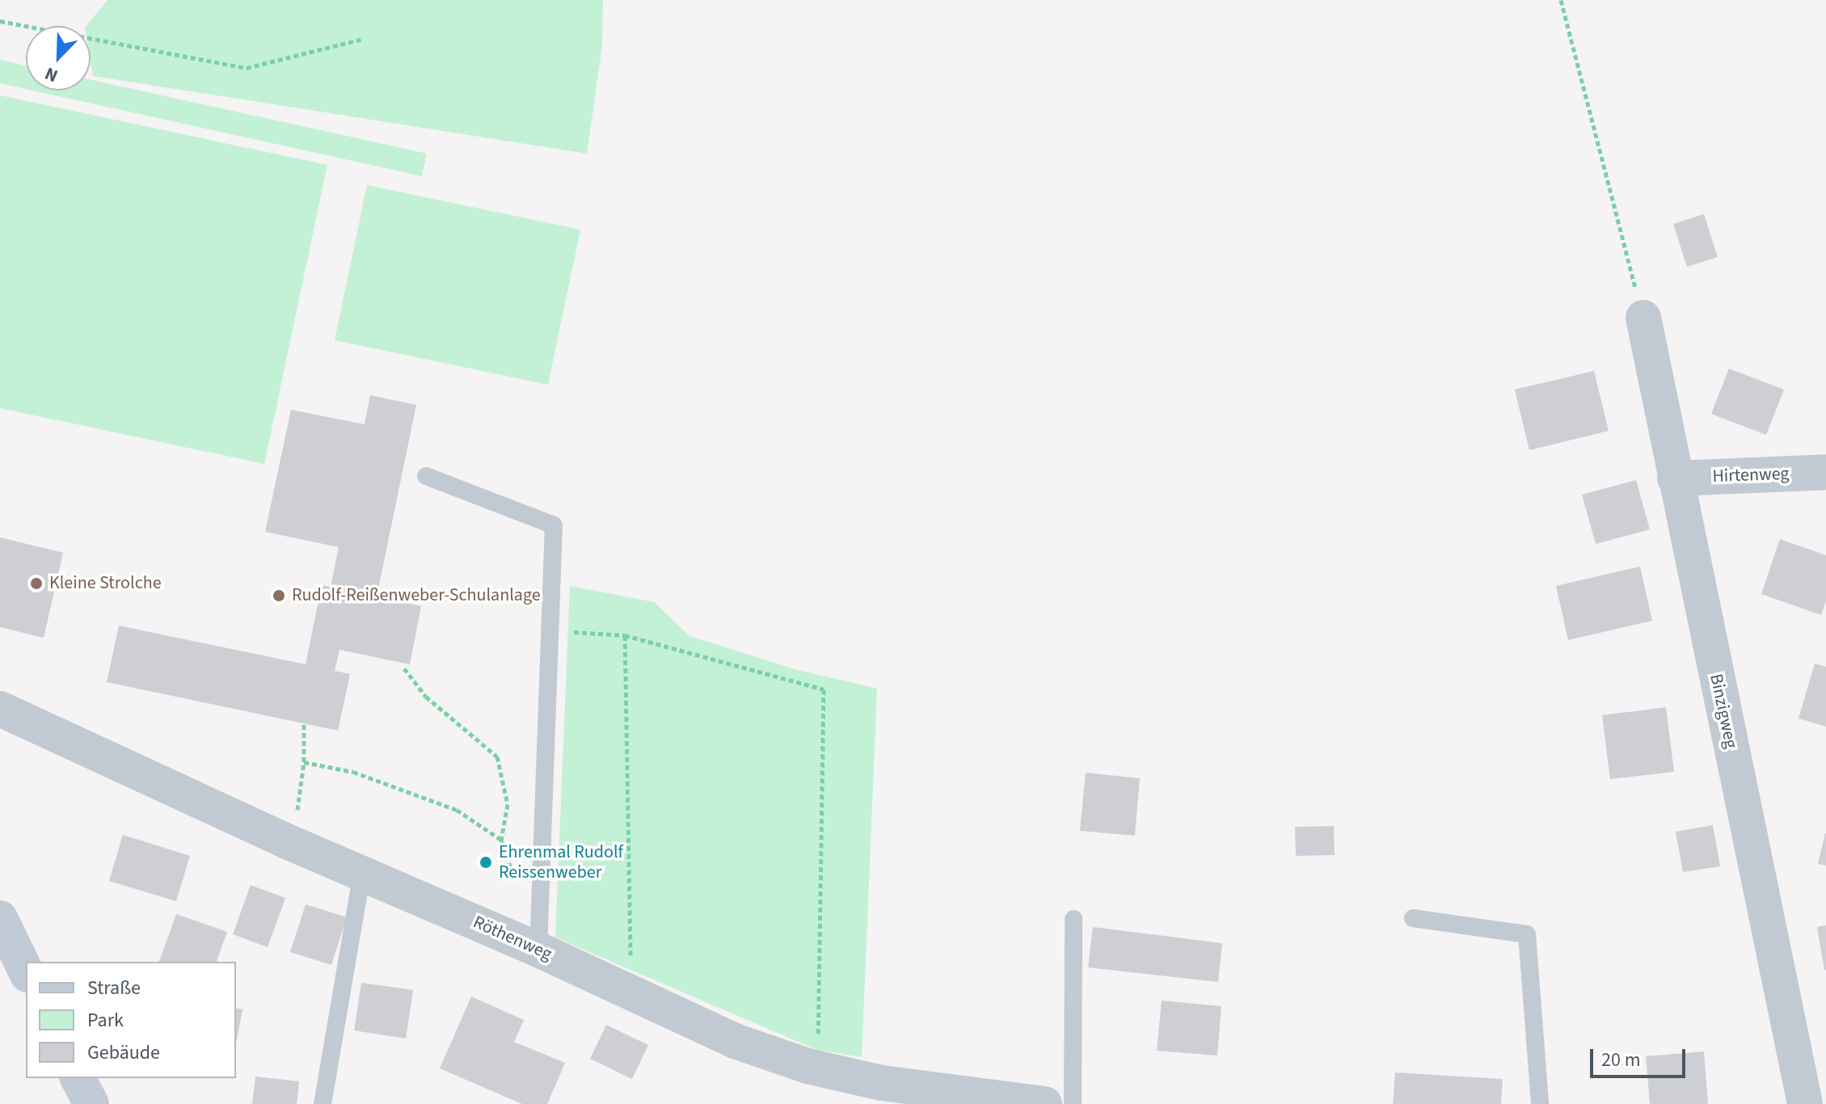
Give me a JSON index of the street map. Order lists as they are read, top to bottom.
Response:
{
  "streets": {
    "street": ["Hirtenweg", "Binzigweg", "Röthenweg"]
  },
  "crossings": [
    ["Hirtenweg", "Binzigweg"]
  ],
  "places": ["Kleine Strolche", "Rudolf-Reißenweber-Schulanlage", "Ehrenmal Rudolf Reissenweber"],
  "legend": ["Straße", "Park", "Gebäude"],
  "scale_bar": "20 m",
  "north": "bottom left"
}
